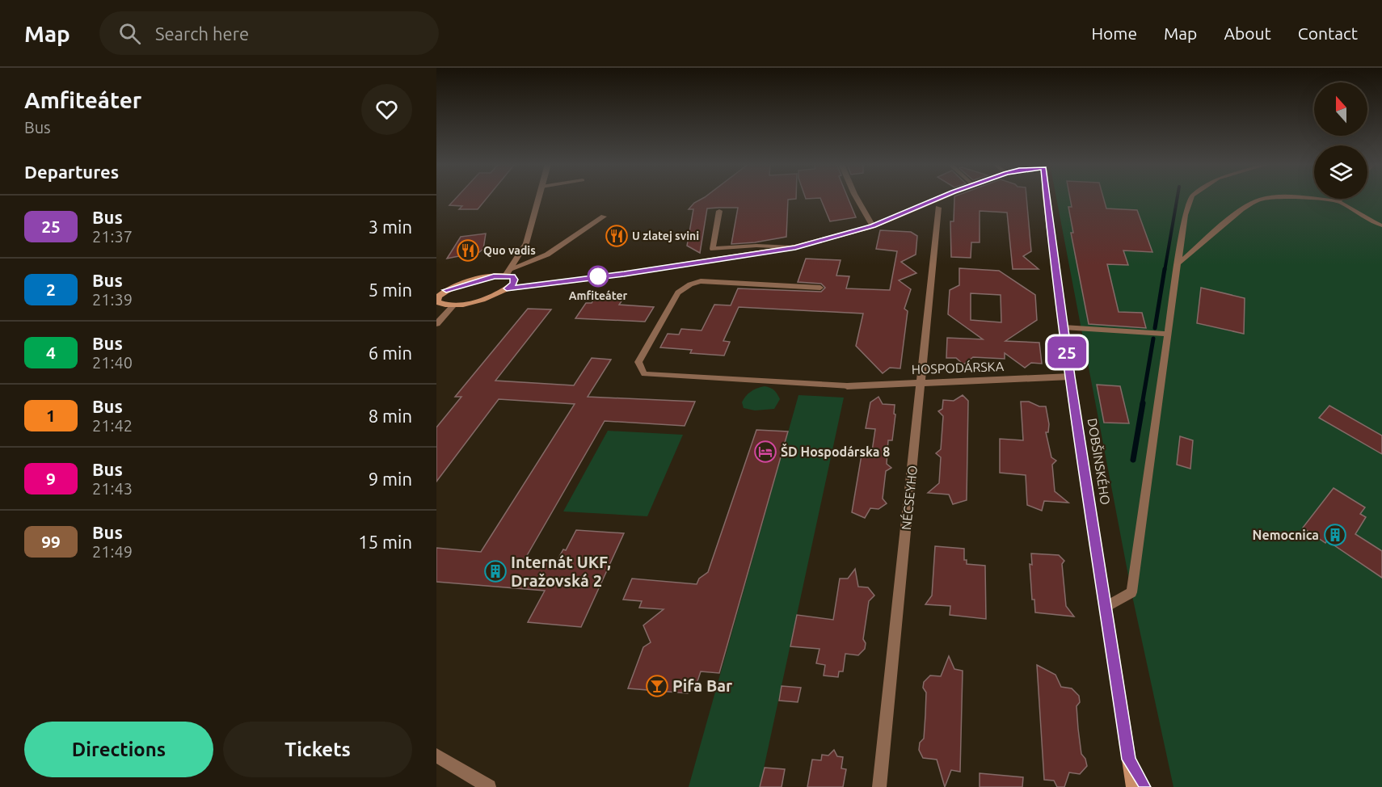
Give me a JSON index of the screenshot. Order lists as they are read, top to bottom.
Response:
{
  "streets": {
    "street": ["HOSPODÁRSKA", "DOBŠINSKÉHO", "NÉCSEYHO"]
  },
  "crossings": [
    ["HOSPODÁRSKA", "DOBŠINSKÉHO"],
    ["HOSPODÁRSKA", "NÉCSEYHO"]
  ],
  "places": {
    "restaurant": ["U zlatej svini", "Quo vadis"],
    "other": ["Amfiteáter"],
    "hotel": ["ŠD Hospodárska 8"],
    "building": ["Nemocnica", "Internát UKF, Dražovská 2"],
    "bar": ["Pifa Bar"]
  },
  "lines": ["bus line 25"],
  "north": "top",
  "page": {
    "header": "Map",
    "search": "Search here",
    "nav": [
      "Home",
      "Map",
      "About",
      "Contact"
    ],
    "heading": [
      ["Amfiteáter", "Bus"],
      "Departures"
    ],
    "on_map": "25",
    "list": [
      {
        "mark": "25",
        "name": "Bus",
        "note": "21:37",
        "value": "3 min"
      },
      {
        "mark": "2",
        "name": "Bus",
        "note": "21:39",
        "value": "5 min"
      },
      {
        "mark": "4",
        "name": "Bus",
        "note": "21:40",
        "value": "6 min"
      },
      {
        "mark": "1",
        "name": "Bus",
        "note": "21:42",
        "value": "8 min"
      },
      {
        "mark": "9",
        "name": "Bus",
        "note": "21:43",
        "value": "9 min"
      },
      {
        "mark": "99",
        "name": "Bus",
        "note": "21:49",
        "value": "15 min"
      }
    ],
    "buttons": ["Directions", "Tickets"]
  }
}
